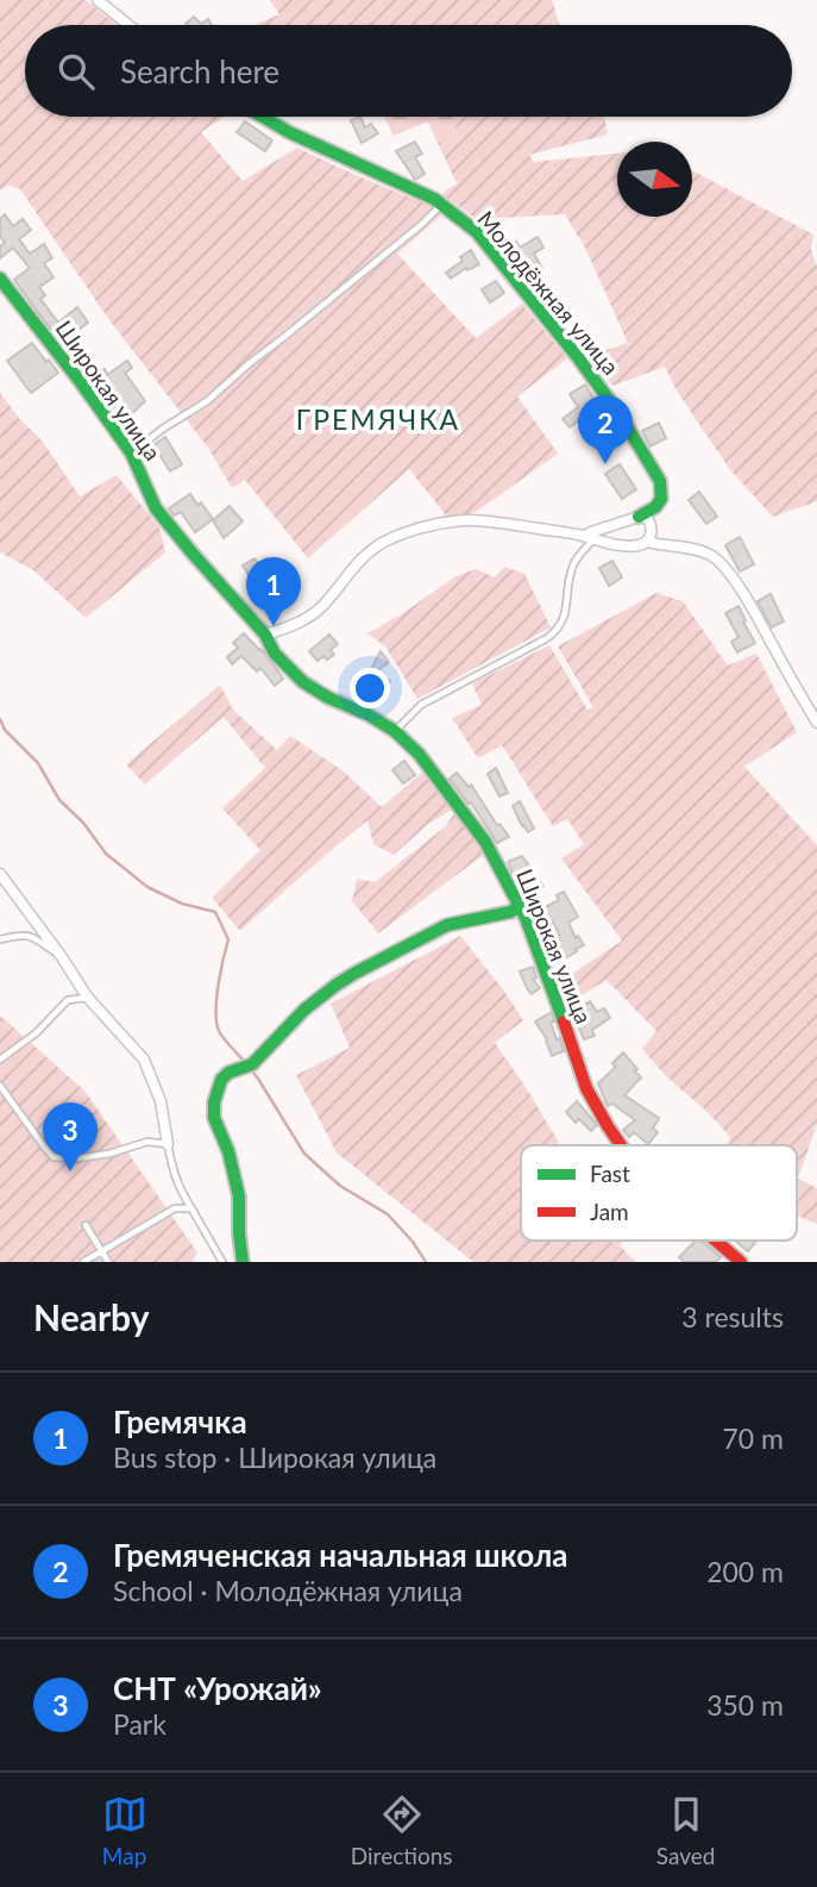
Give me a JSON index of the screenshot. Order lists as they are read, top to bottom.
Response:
{
  "streets": {
    "street": ["Молодёжная улица", "Широкая улица"]
  },
  "districts": ["ГРЕМЯЧКА"],
  "legend": ["Fast", "Jam"],
  "north": "right",
  "page": {
    "search": "Search here",
    "pins": ["2", "1", "3"],
    "heading": ["Nearby", "3 results"],
    "list": [
      {
        "mark": "1",
        "name": "Гремячка",
        "note": "Bus stop · Широкая улица",
        "value": "70 m"
      },
      {
        "mark": "2",
        "name": "Гремяченская начальная школа",
        "note": "School · Молодёжная улица",
        "value": "200 m"
      },
      {
        "mark": "3",
        "name": "СНТ «Урожай»",
        "note": "Park",
        "value": "350 m"
      }
    ],
    "nav": ["Map", "Directions", "Saved"]
  }
}
